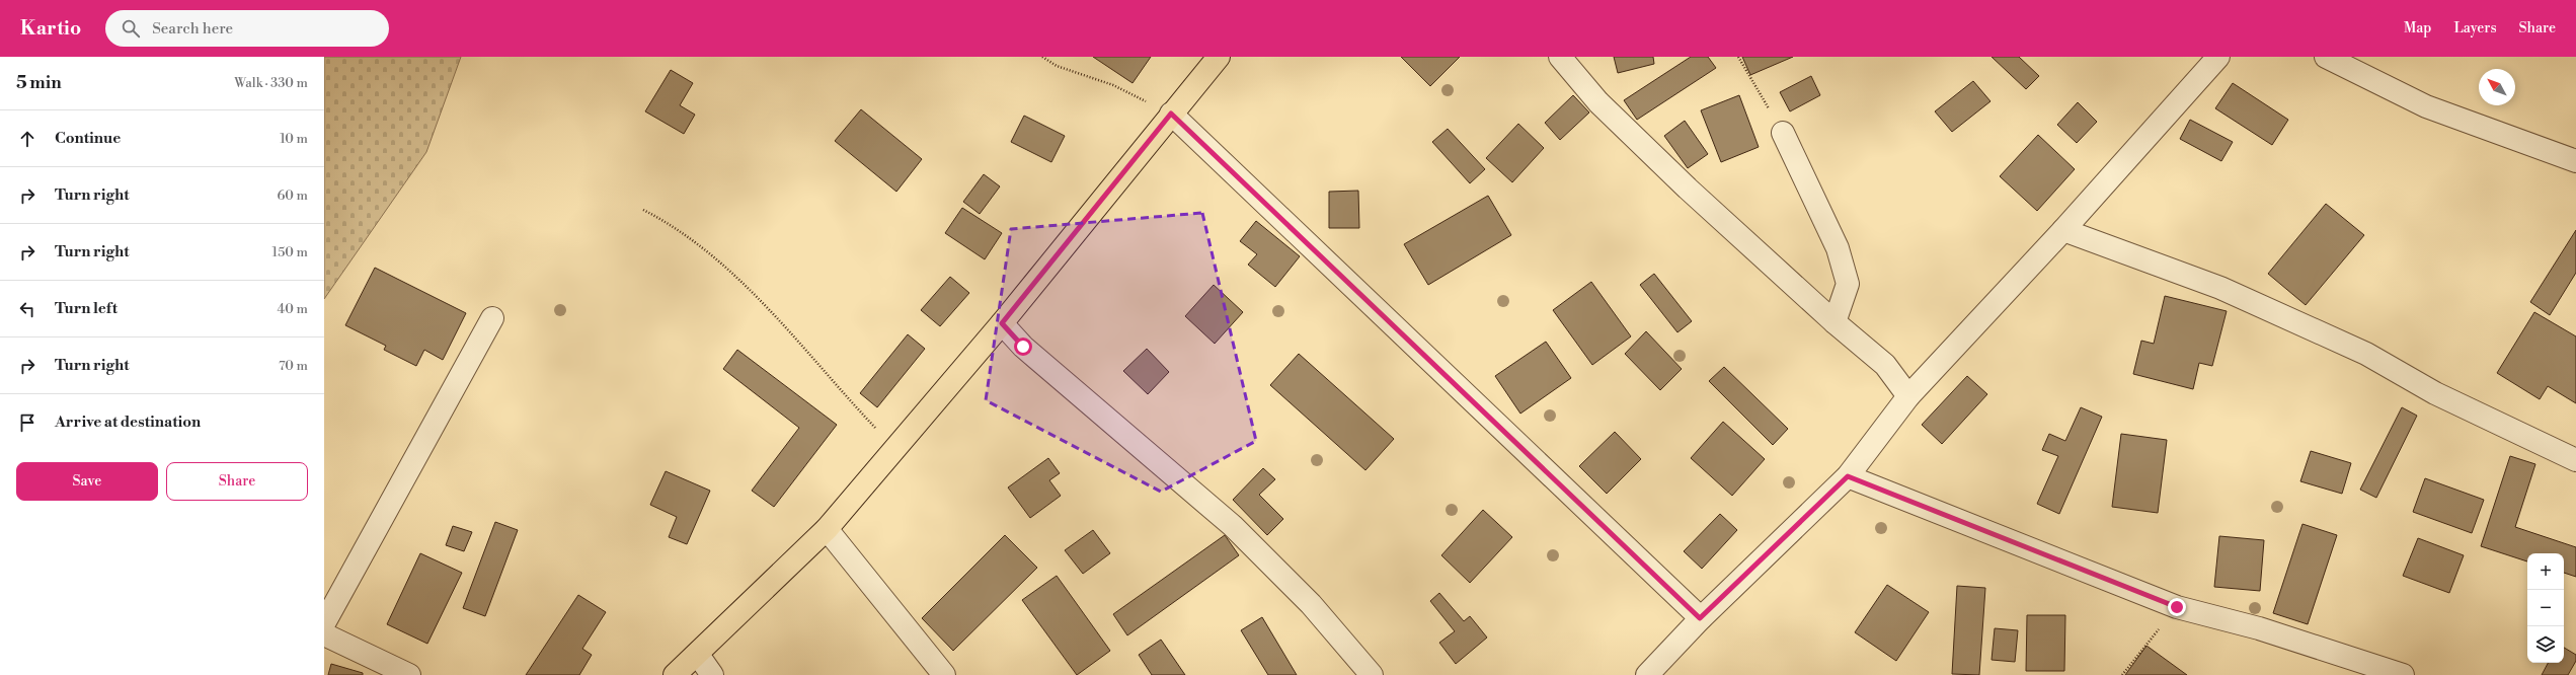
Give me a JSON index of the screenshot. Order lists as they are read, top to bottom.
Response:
{
  "north": "top left",
  "page": {
    "header": "Kartio",
    "search": "Search here",
    "nav": ["Map", "Layers", "Share"],
    "heading": ["5 min", "Walk · 330 m"],
    "list": [
      ["Continue", "10 m"],
      ["Turn right", "60 m"],
      ["Turn right", "150 m"],
      ["Turn left", "40 m"],
      ["Turn right", "70 m"],
      "Arrive at destination"
    ],
    "buttons": ["Save", "Share"],
    "map_buttons": ["+", "−"]
  }
}
